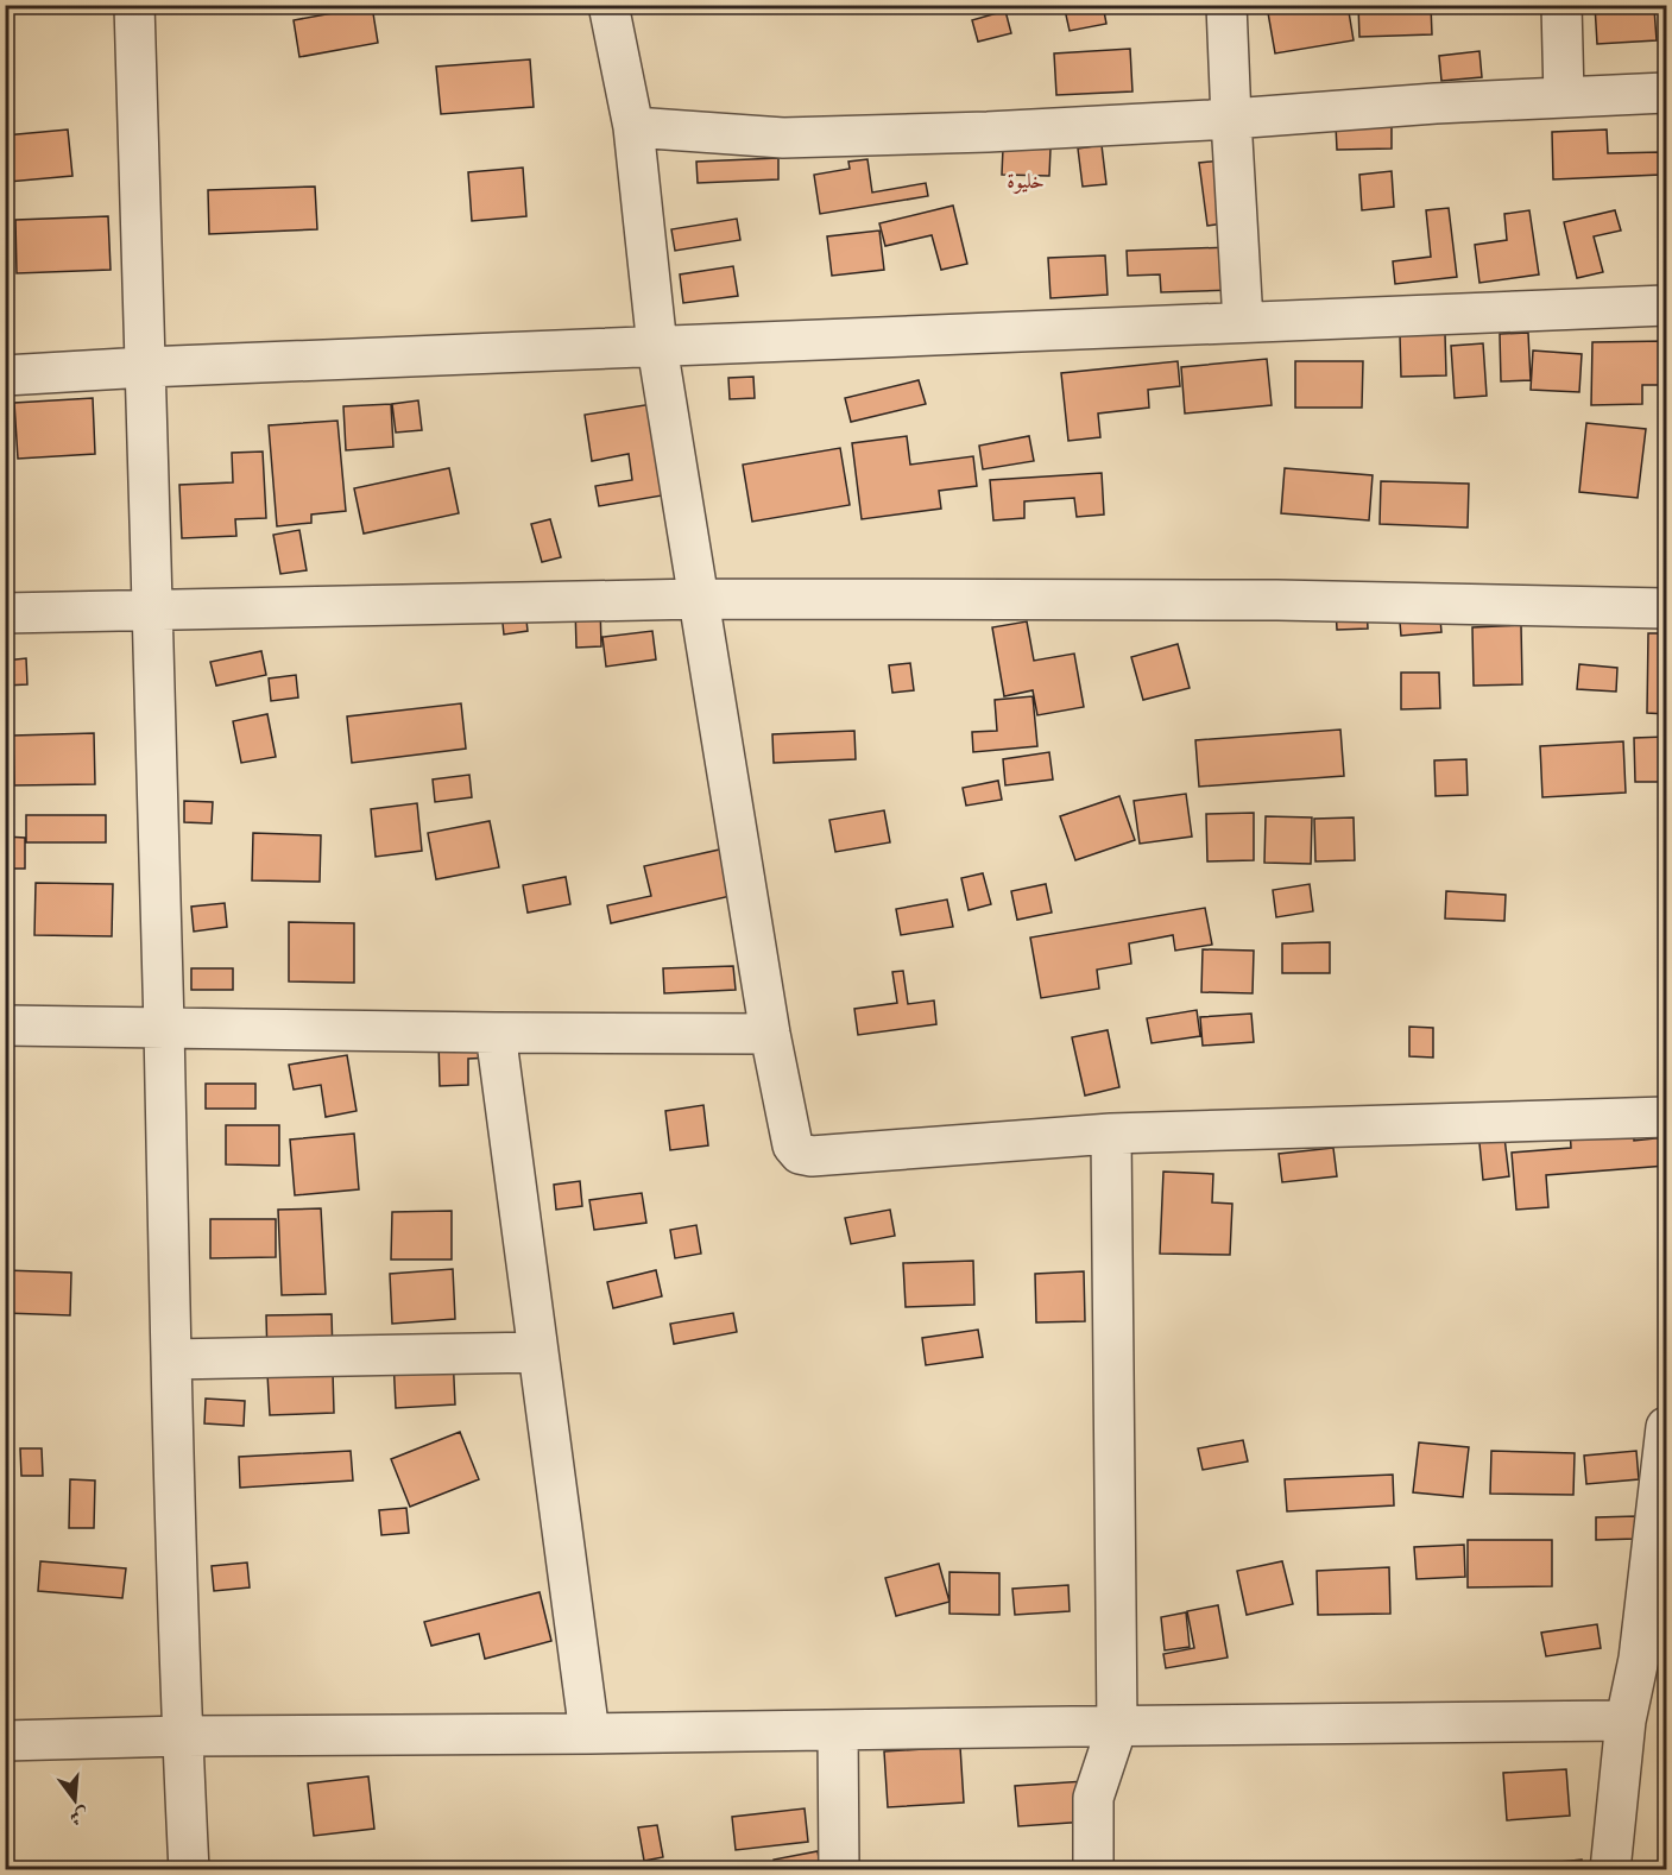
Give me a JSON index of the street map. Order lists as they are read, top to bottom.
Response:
{
  "districts": ["خليوة"],
  "north": "bottom"
}
